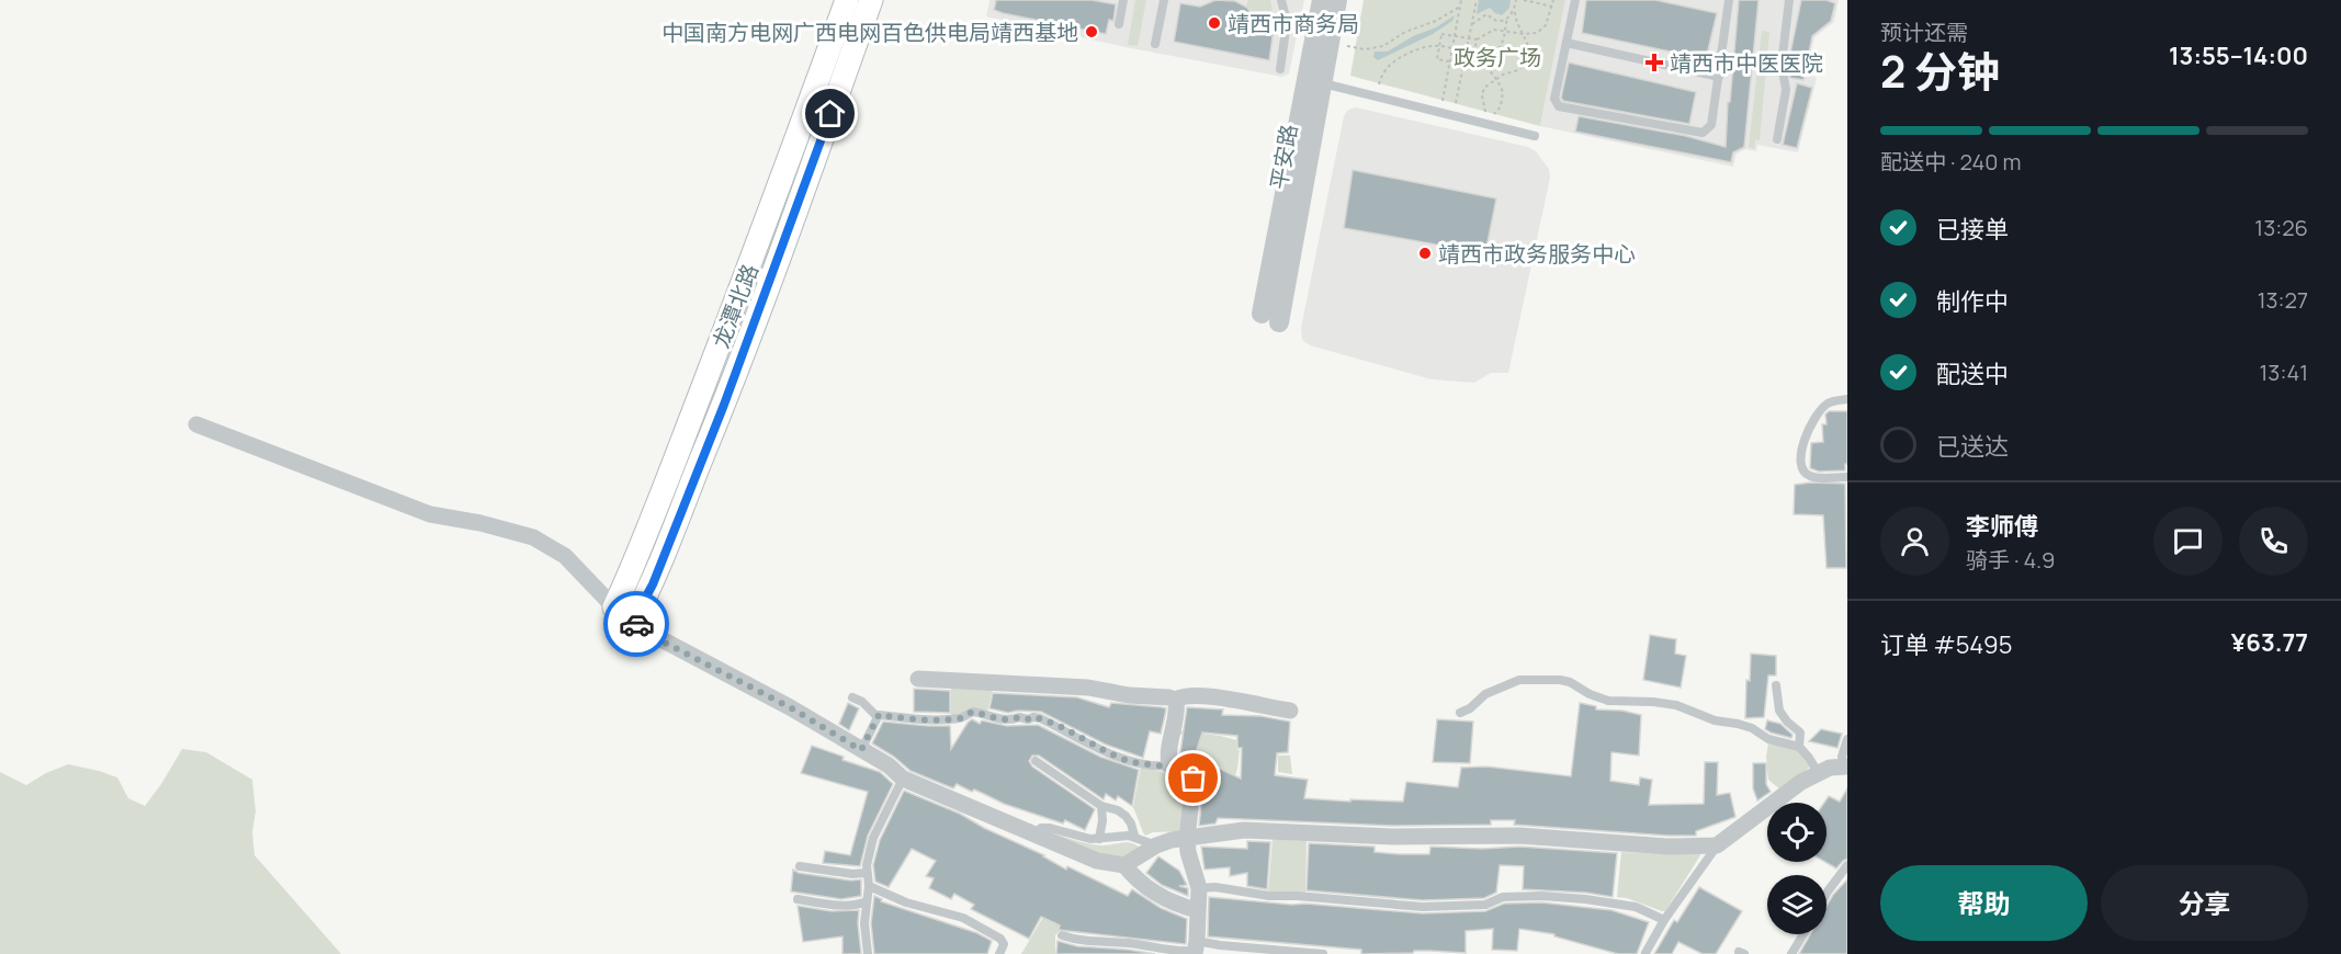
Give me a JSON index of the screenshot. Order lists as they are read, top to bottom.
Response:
{
  "streets": {
    "main road": ["龙潭北路"],
    "street": ["平安路"]
  },
  "parks": ["政务广场"],
  "places": {
    "other": ["靖西市商务局", "中国南方电网广西电网百色供电局靖西基地", "靖西市政务服务中心"],
    "health": ["靖西市中医医院"]
  },
  "page": {
    "heading": ["2 分钟", "预计还需", "13:55–14:00"],
    "panel": [
      "李师傅",
      "骑手 · 4.9",
      "订单 #5495",
      "¥63.77"
    ],
    "bar": "配送中 · 240 m",
    "list": [
      ["已接单", "13:26"],
      ["制作中", "13:27"],
      ["配送中", "13:41"],
      "已送达"
    ],
    "buttons": ["帮助", "分享"]
  }
}
